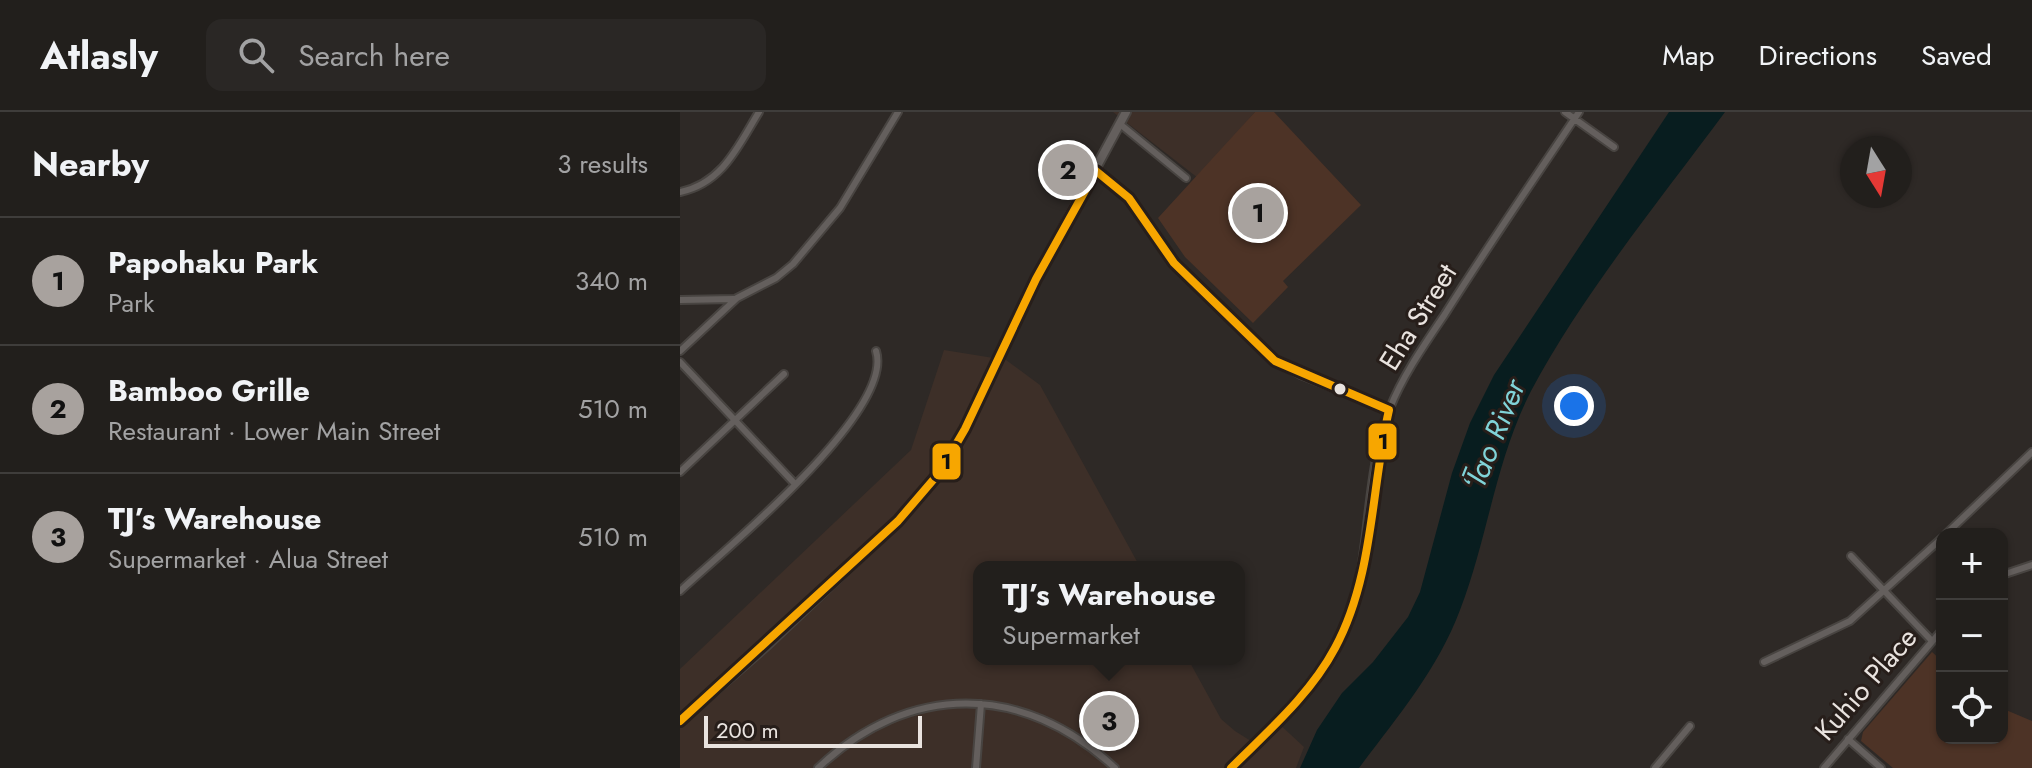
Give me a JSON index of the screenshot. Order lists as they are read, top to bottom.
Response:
{
  "streets": {
    "street": ["Eha Street", "Kuhio Place"]
  },
  "water": ["ʻĪao River"],
  "lines": ["transit line 1"],
  "scale_bar": "200 m",
  "north": "bottom",
  "page": {
    "header": "Atlasly",
    "search": "Search here",
    "nav": ["Map", "Directions", "Saved"],
    "heading": ["Nearby", "3 results"],
    "pins": ["2", "1", "3"],
    "list": [
      {
        "mark": "1",
        "name": "Papohaku Park",
        "note": "Park",
        "value": "340 m"
      },
      {
        "mark": "2",
        "name": "Bamboo Grille",
        "note": "Restaurant · Lower Main Street",
        "value": "510 m"
      },
      {
        "mark": "3",
        "name": "TJ’s Warehouse",
        "note": "Supermarket · Alua Street",
        "value": "510 m"
      }
    ],
    "map_buttons": ["+", "−"],
    "popup": ["TJ’s Warehouse", "Supermarket"],
    "scale": "200 m"
  }
}
